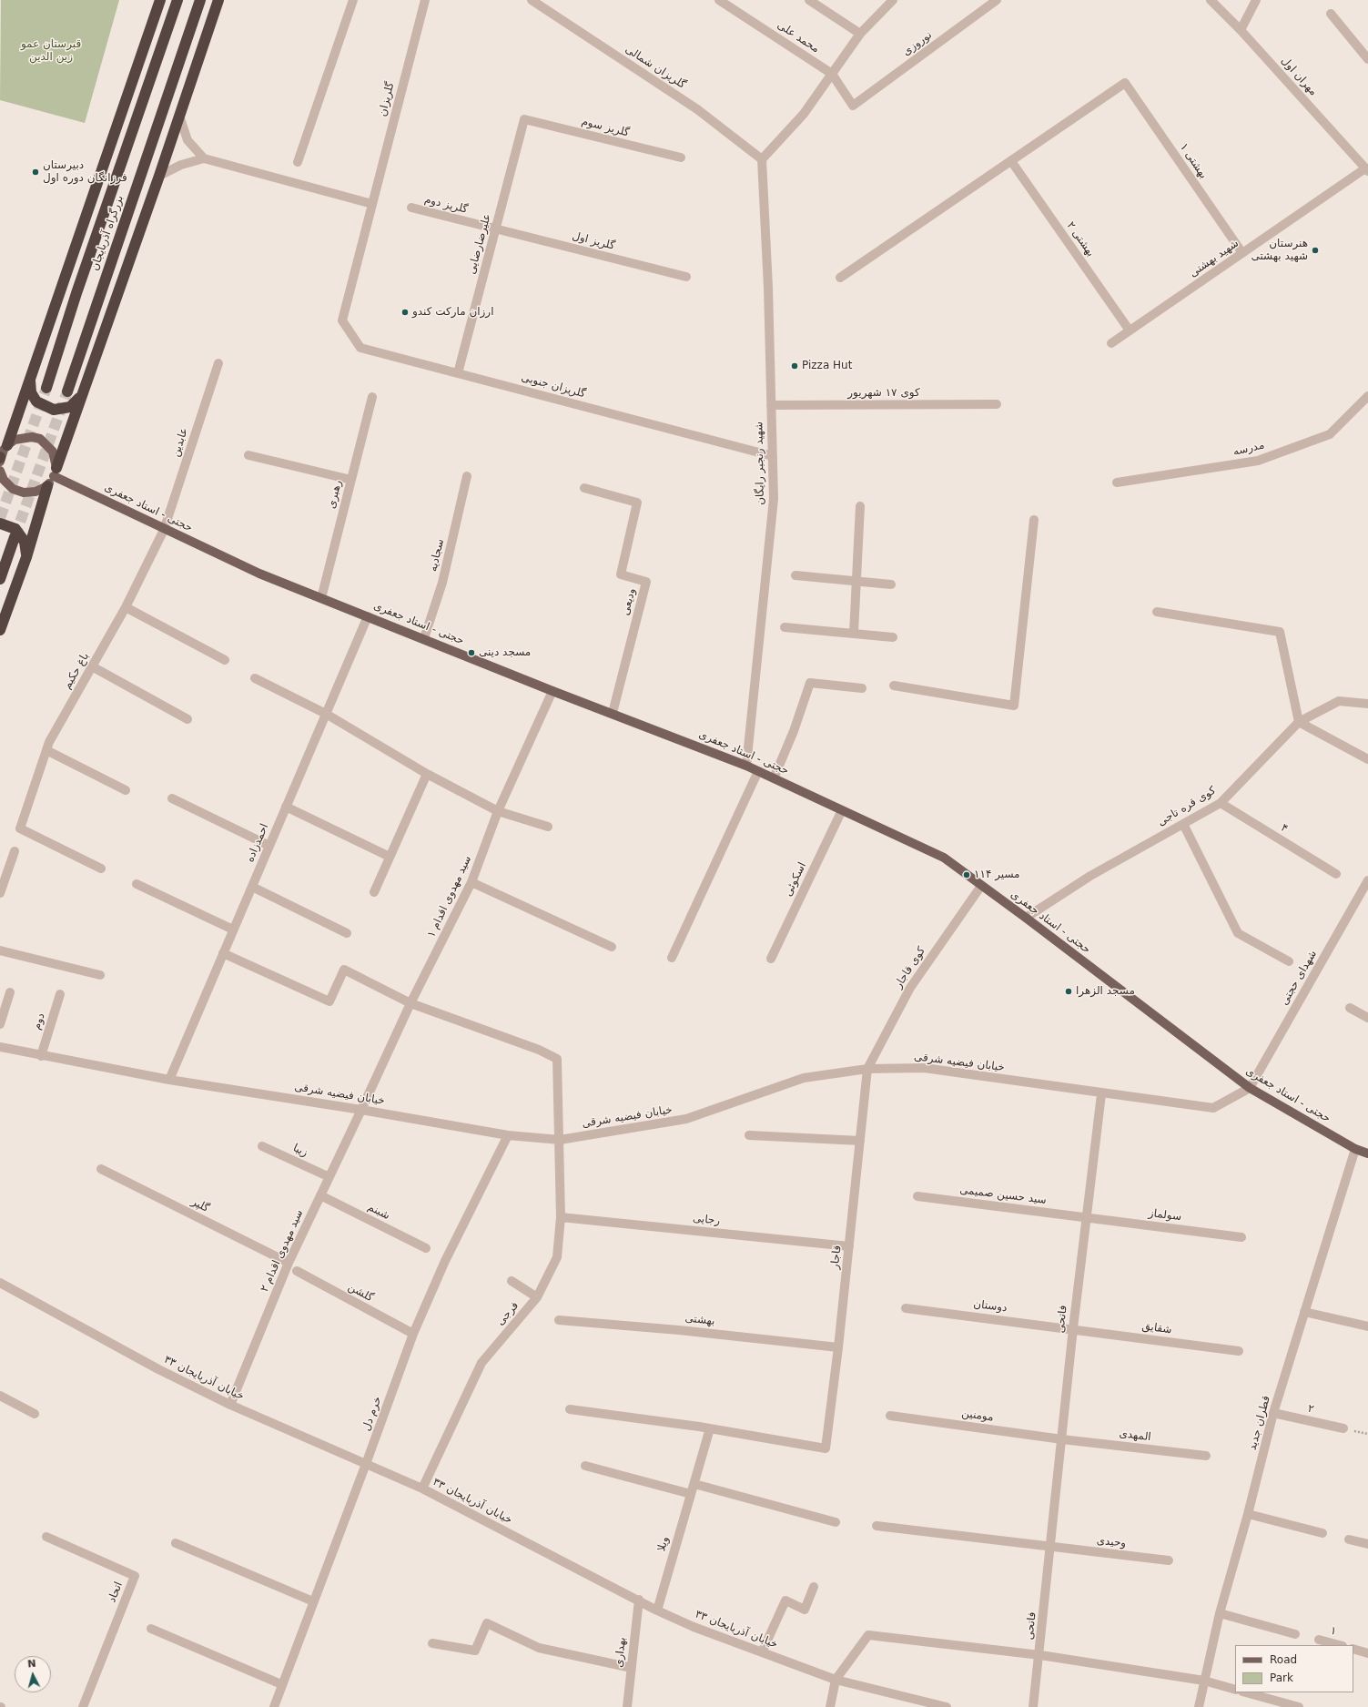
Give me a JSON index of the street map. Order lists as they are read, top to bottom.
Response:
{
  "streets": {
    "highway": ["بزرگراه آذربایجان"],
    "main road": ["حجتی - استاد جعفری"],
    "street": [
      "محمد علی",
      "نوروزی",
      "گلریزان شمالی",
      "مهران اول",
      "گلریزان",
      "گلریز سوم",
      "بهشتی ۱",
      "گلریز دوم",
      "بهشتی ۲",
      "گلریز اول",
      "علیرضارضایی",
      "شهید بهشتی",
      "گلریزان جنوبی",
      "کوی ۱۷ شهریور",
      "عابدین",
      "مدرسه",
      "شهید رنجبر رایگان",
      "رهبری",
      "سجادیه",
      "ودیعی",
      "باغ حکیم",
      "کوی قره تاجی",
      "۴",
      "احمدزاده",
      "اسکوئی",
      "سید مهدوی اقدام ۱",
      "کوی قاجار",
      "شهدای حجتی",
      "دوم",
      "خیابان فیضیه شرقی",
      "زیبا",
      "سید حسین صمیمی",
      "گلپر",
      "شبنم",
      "سولماز",
      "رجایی",
      "سید مهدوی اقدام ۲",
      "قاجار",
      "گلشن",
      "دوستان",
      "فرجی",
      "فاتحی",
      "بهشتی",
      "شقایق",
      "خیابان آذربایجان ۳۳",
      "۲",
      "خرم دل",
      "مومنین",
      "قطران جدید",
      "المهدی",
      "وحیدی",
      "ویلا",
      "اتحاد",
      "۱",
      "بهداری"
    ]
  },
  "crossings": [
    ["محمد علی", "نوروزی"],
    ["گلریزان شمالی", "شهید رنجبر رایگان"],
    ["مهران اول", "شهید بهشتی"],
    ["گلریزان", "گلریزان جنوبی"],
    ["گلریز سوم", "علیرضارضایی"],
    ["بهشتی ۱", "بهشتی ۲"],
    ["بهشتی ۱", "شهید بهشتی"],
    ["گلریز دوم", "گلریز اول"],
    ["گلریز دوم", "علیرضارضایی"],
    ["بهشتی ۲", "شهید بهشتی"],
    ["گلریز اول", "علیرضارضایی"],
    ["علیرضارضایی", "گلریزان جنوبی"],
    ["گلریزان جنوبی", "شهید رنجبر رایگان"],
    ["کوی ۱۷ شهریور", "شهید رنجبر رایگان"],
    ["عابدین", "حجتی - استاد جعفری"],
    ["عابدین", "باغ حکیم"],
    ["شهید رنجبر رایگان", "حجتی - استاد جعفری"],
    ["رهبری", "حجتی - استاد جعفری"],
    ["حجتی - استاد جعفری", "سجادیه"],
    ["حجتی - استاد جعفری", "ودیعی"],
    ["حجتی - استاد جعفری", "باغ حکیم"],
    ["حجتی - استاد جعفری", "کوی قره تاجی"],
    ["حجتی - استاد جعفری", "احمدزاده"],
    ["حجتی - استاد جعفری", "اسکوئی"],
    ["حجتی - استاد جعفری", "سید مهدوی اقدام ۱"],
    ["حجتی - استاد جعفری", "کوی قاجار"],
    ["حجتی - استاد جعفری", "شهدای حجتی"],
    ["حجتی - استاد جعفری", "خیابان فیضیه شرقی"],
    ["حجتی - استاد جعفری", "قطران جدید"],
    ["کوی قره تاجی", "۴"],
    ["احمدزاده", "خیابان فیضیه شرقی"],
    ["سید مهدوی اقدام ۱", "خیابان فیضیه شرقی"],
    ["سید مهدوی اقدام ۱", "سید مهدوی اقدام ۲"],
    ["سید مهدوی اقدام ۱", "فرجی"],
    ["کوی قاجار", "خیابان فیضیه شرقی"],
    ["کوی قاجار", "قاجار"],
    ["شهدای حجتی", "خیابان فیضیه شرقی"],
    ["دوم", "خیابان فیضیه شرقی"],
    ["خیابان فیضیه شرقی", "سید مهدوی اقدام ۲"],
    ["خیابان فیضیه شرقی", "قاجار"],
    ["خیابان فیضیه شرقی", "فرجی"],
    ["خیابان فیضیه شرقی", "فاتحی"],
    ["خیابان فیضیه شرقی", "خرم دل"],
    ["زیبا", "سید مهدوی اقدام ۲"],
    ["سید حسین صمیمی", "سولماز"],
    ["سید حسین صمیمی", "فاتحی"],
    ["گلپر", "سید مهدوی اقدام ۲"],
    ["شبنم", "سید مهدوی اقدام ۲"],
    ["سولماز", "فاتحی"],
    ["رجایی", "قاجار"],
    ["رجایی", "فرجی"],
    ["سید مهدوی اقدام ۲", "خیابان آذربایجان ۳۳"],
    ["قاجار", "بهشتی"],
    ["قاجار", "ویلا"],
    ["گلشن", "خرم دل"],
    ["دوستان", "فاتحی"],
    ["دوستان", "شقایق"],
    ["فرجی", "خیابان آذربایجان ۳۳"],
    ["فاتحی", "شقایق"],
    ["فاتحی", "مومنین"],
    ["فاتحی", "المهدی"],
    ["فاتحی", "وحیدی"],
    ["خیابان آذربایجان ۳۳", "خرم دل"],
    ["خیابان آذربایجان ۳۳", "ویلا"],
    ["خیابان آذربایجان ۳۳", "بهداری"],
    ["۲", "قطران جدید"],
    ["مومنین", "المهدی"]
  ],
  "parks": ["قبرستان عمو زین الدین"],
  "places": [
    "دبیرستان فرزانگان دوره اول",
    "هنرستان شهید بهشتی",
    "ارزان مارکت کندو",
    "Pizza Hut",
    "مسجد دینی",
    "مسیر ۱۱۴",
    "مسجد الزهرا"
  ],
  "legend": ["Road", "Park"],
  "north": "top"
}
